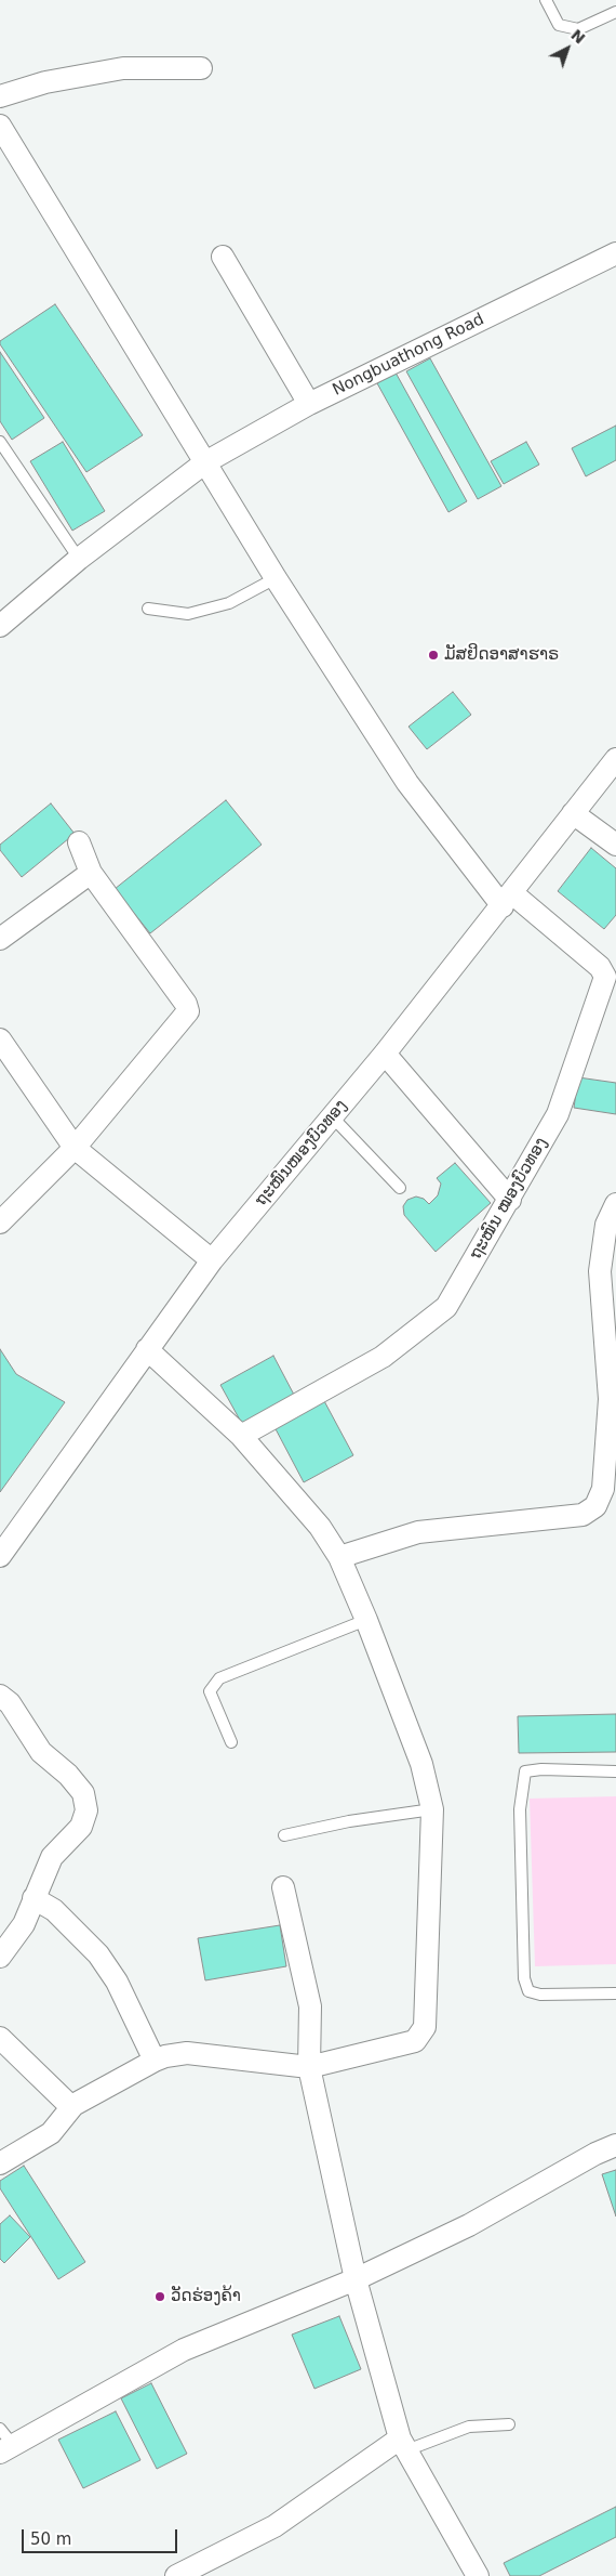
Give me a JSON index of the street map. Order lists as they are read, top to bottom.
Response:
{
  "streets": {
    "street": ["Nongbuathong Road", "ຖະໜົນໜອງບົວທອງ", "ຖະໜົນ ໝອງບົວທອງ"]
  },
  "crossings": [
    ["ຖະໜົນໜອງບົວທອງ", "ຖະໜົນ ໝອງບົວທອງ"]
  ],
  "places": ["ມັສຢິດອາສາຮາຣ", "ວັດຮ່ອງຄ້າ"],
  "scale_bar": "50 m",
  "north": "top right"
}
